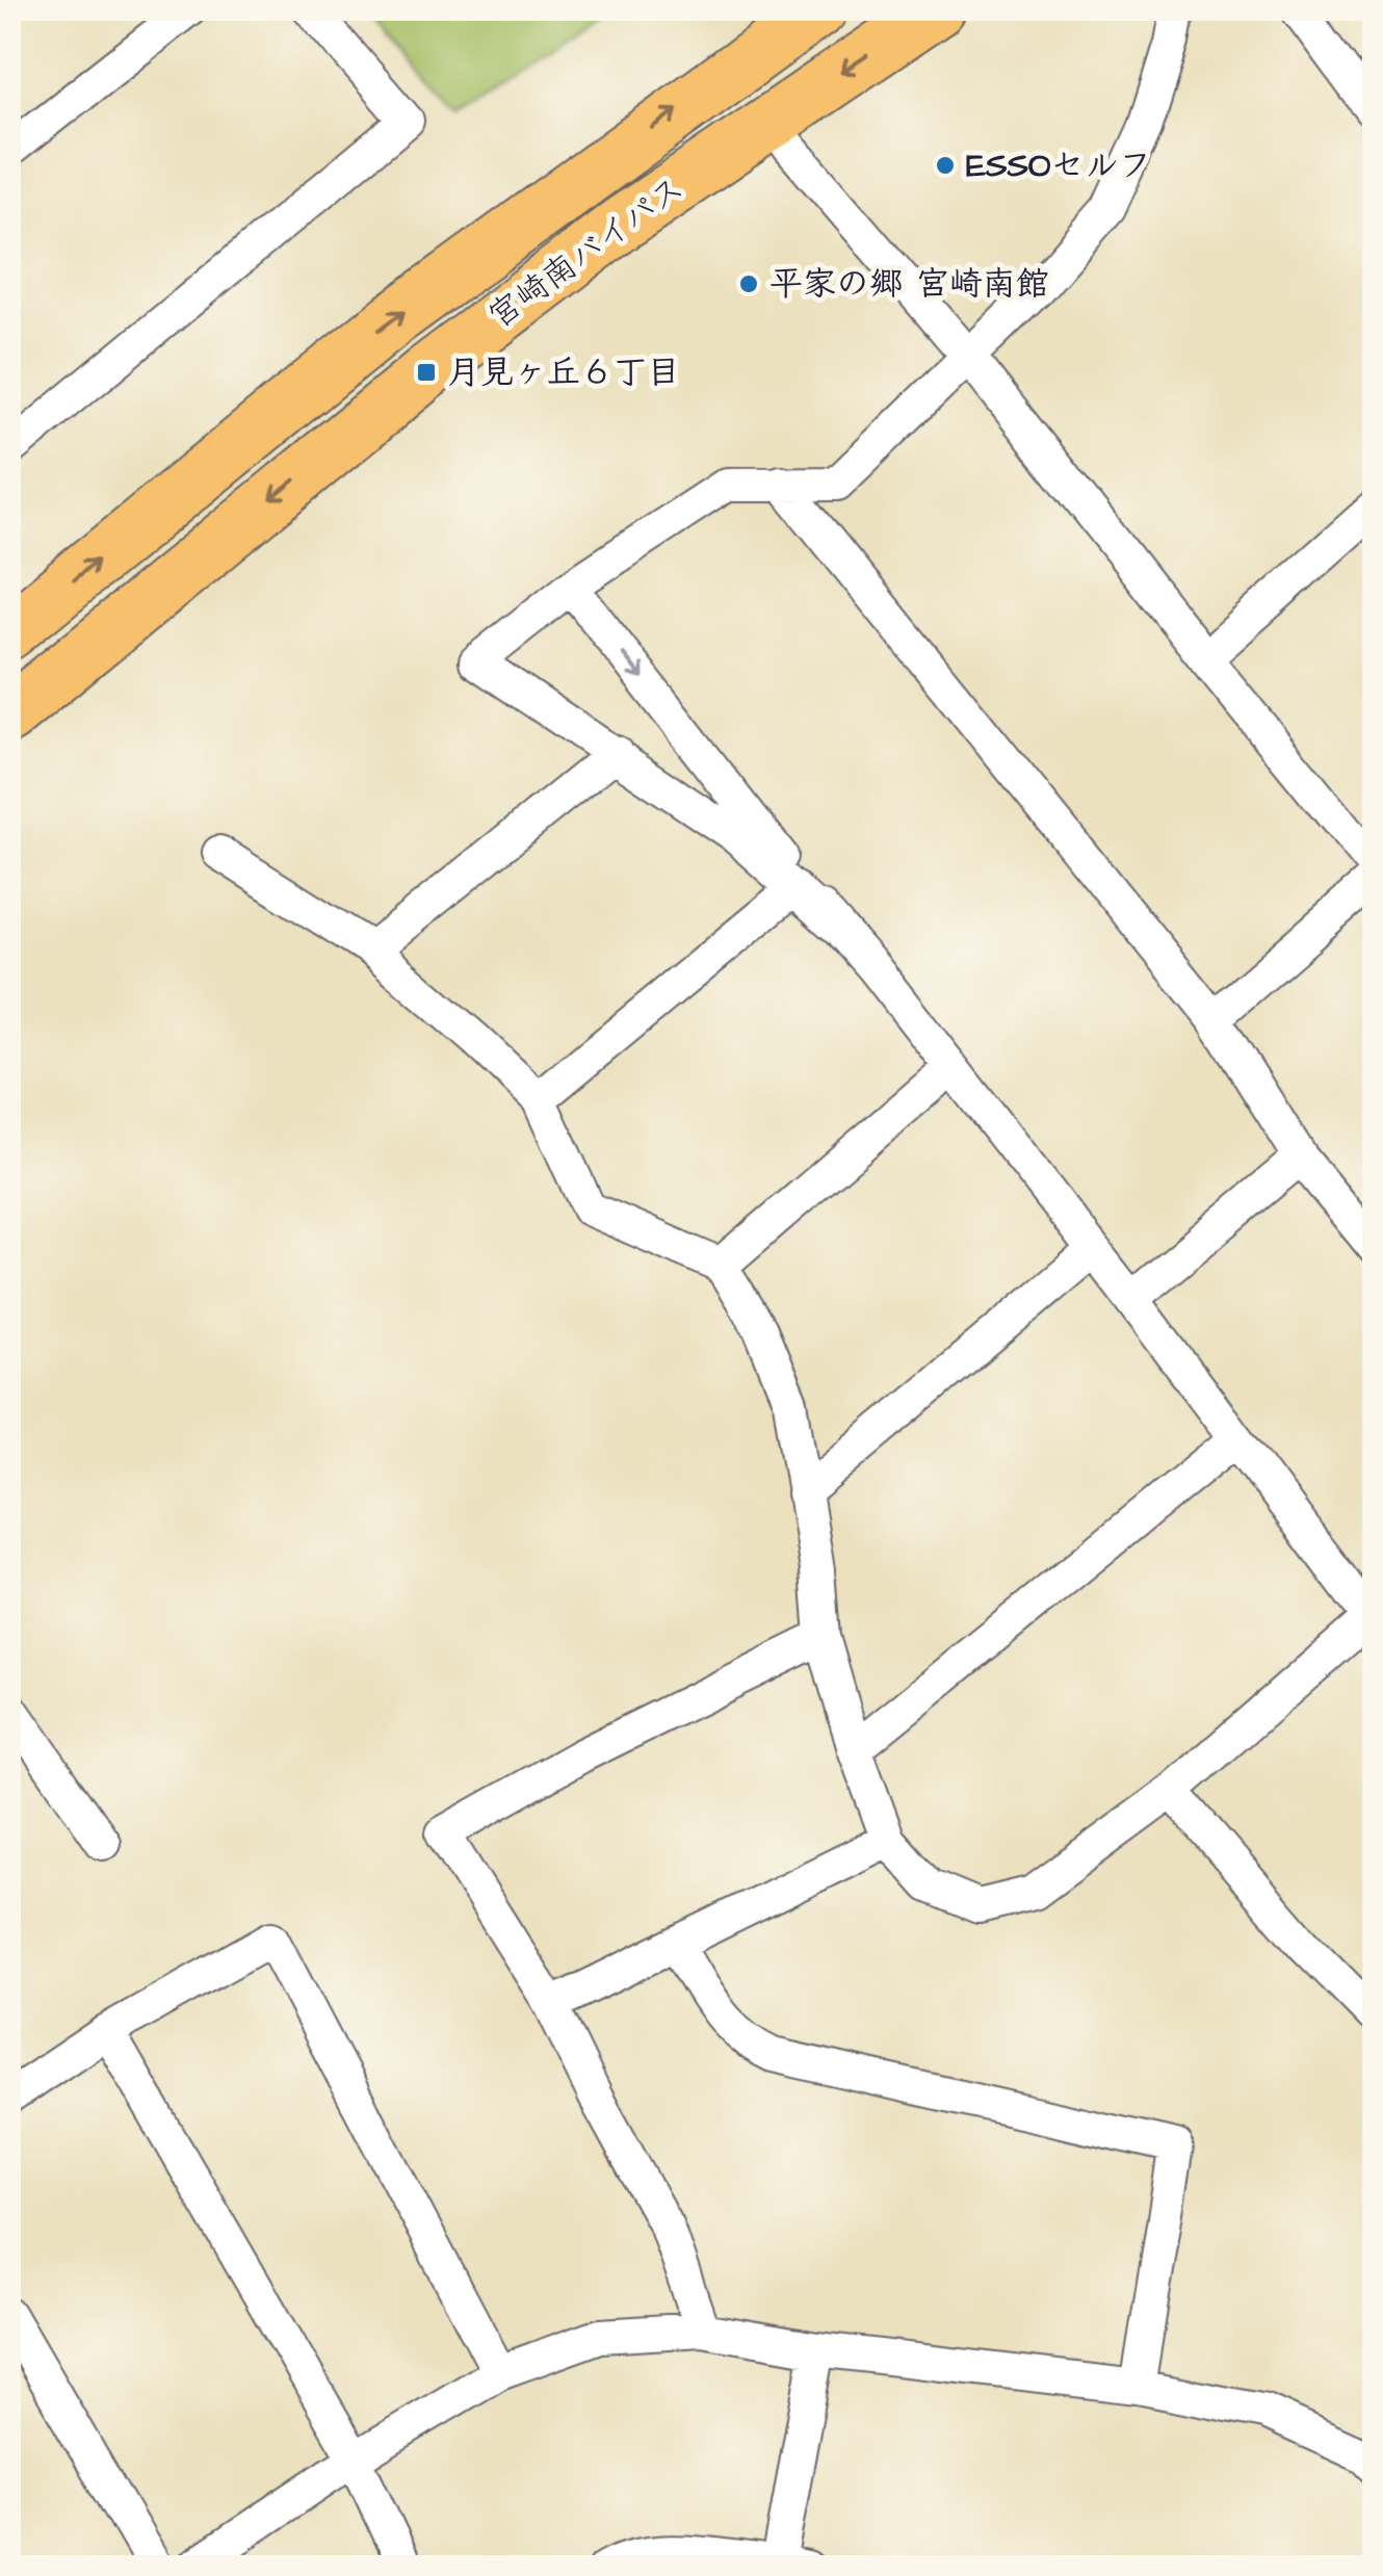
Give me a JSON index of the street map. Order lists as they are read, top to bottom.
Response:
{
  "streets": {
    "highway": ["宮崎南バイパス"]
  },
  "places": {
    "other": ["ESSOセルフ", "平家の郷 宮崎南館"],
    "transit": ["月見ヶ丘６丁目"]
  }
}
